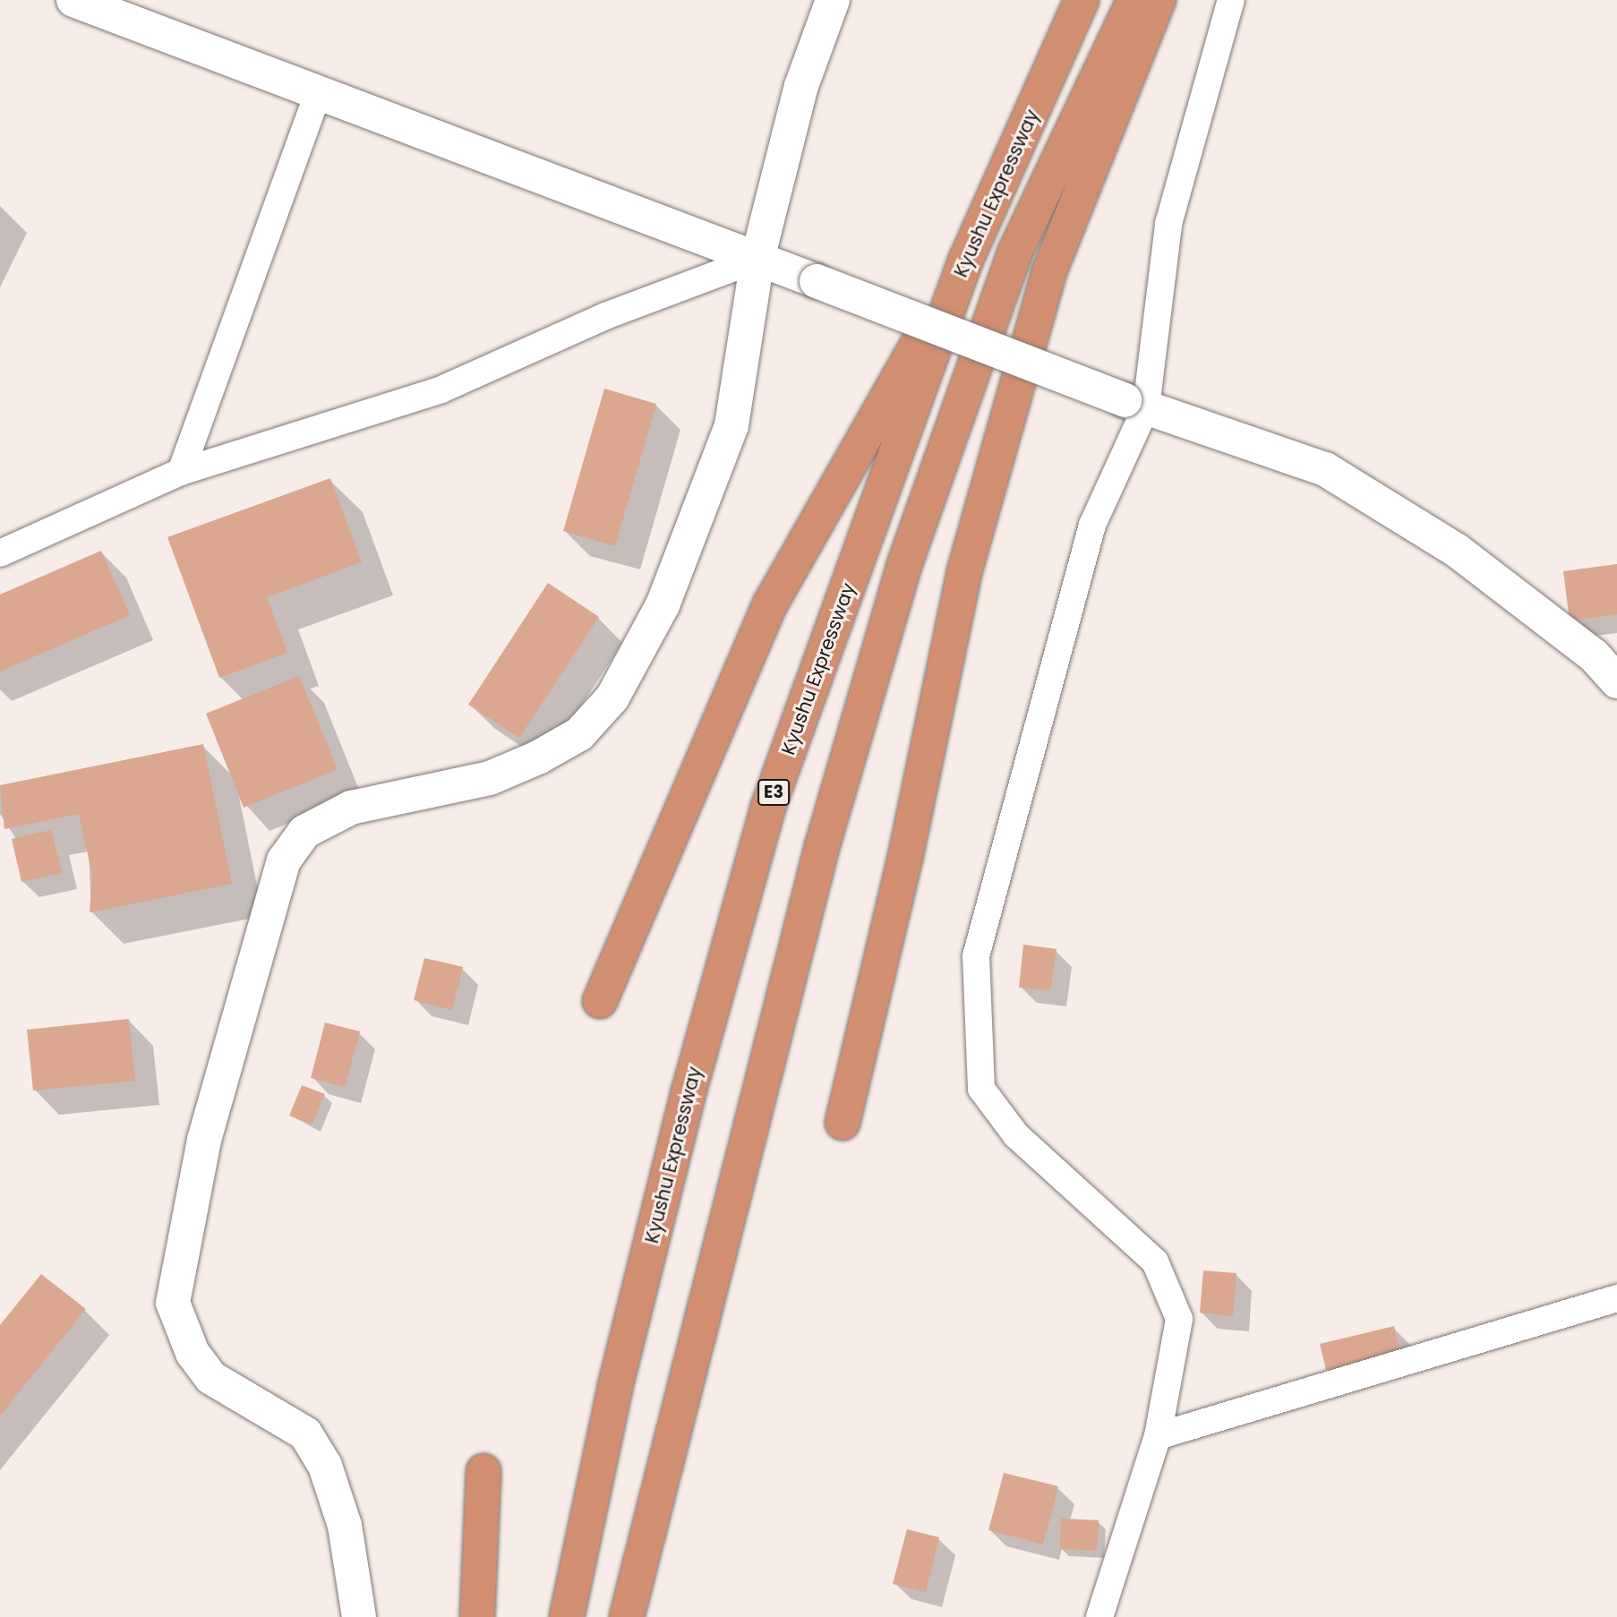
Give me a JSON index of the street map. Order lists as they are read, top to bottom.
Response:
{
  "streets": {
    "highway": ["Kyushu Expressway", "E3"]
  }
}
